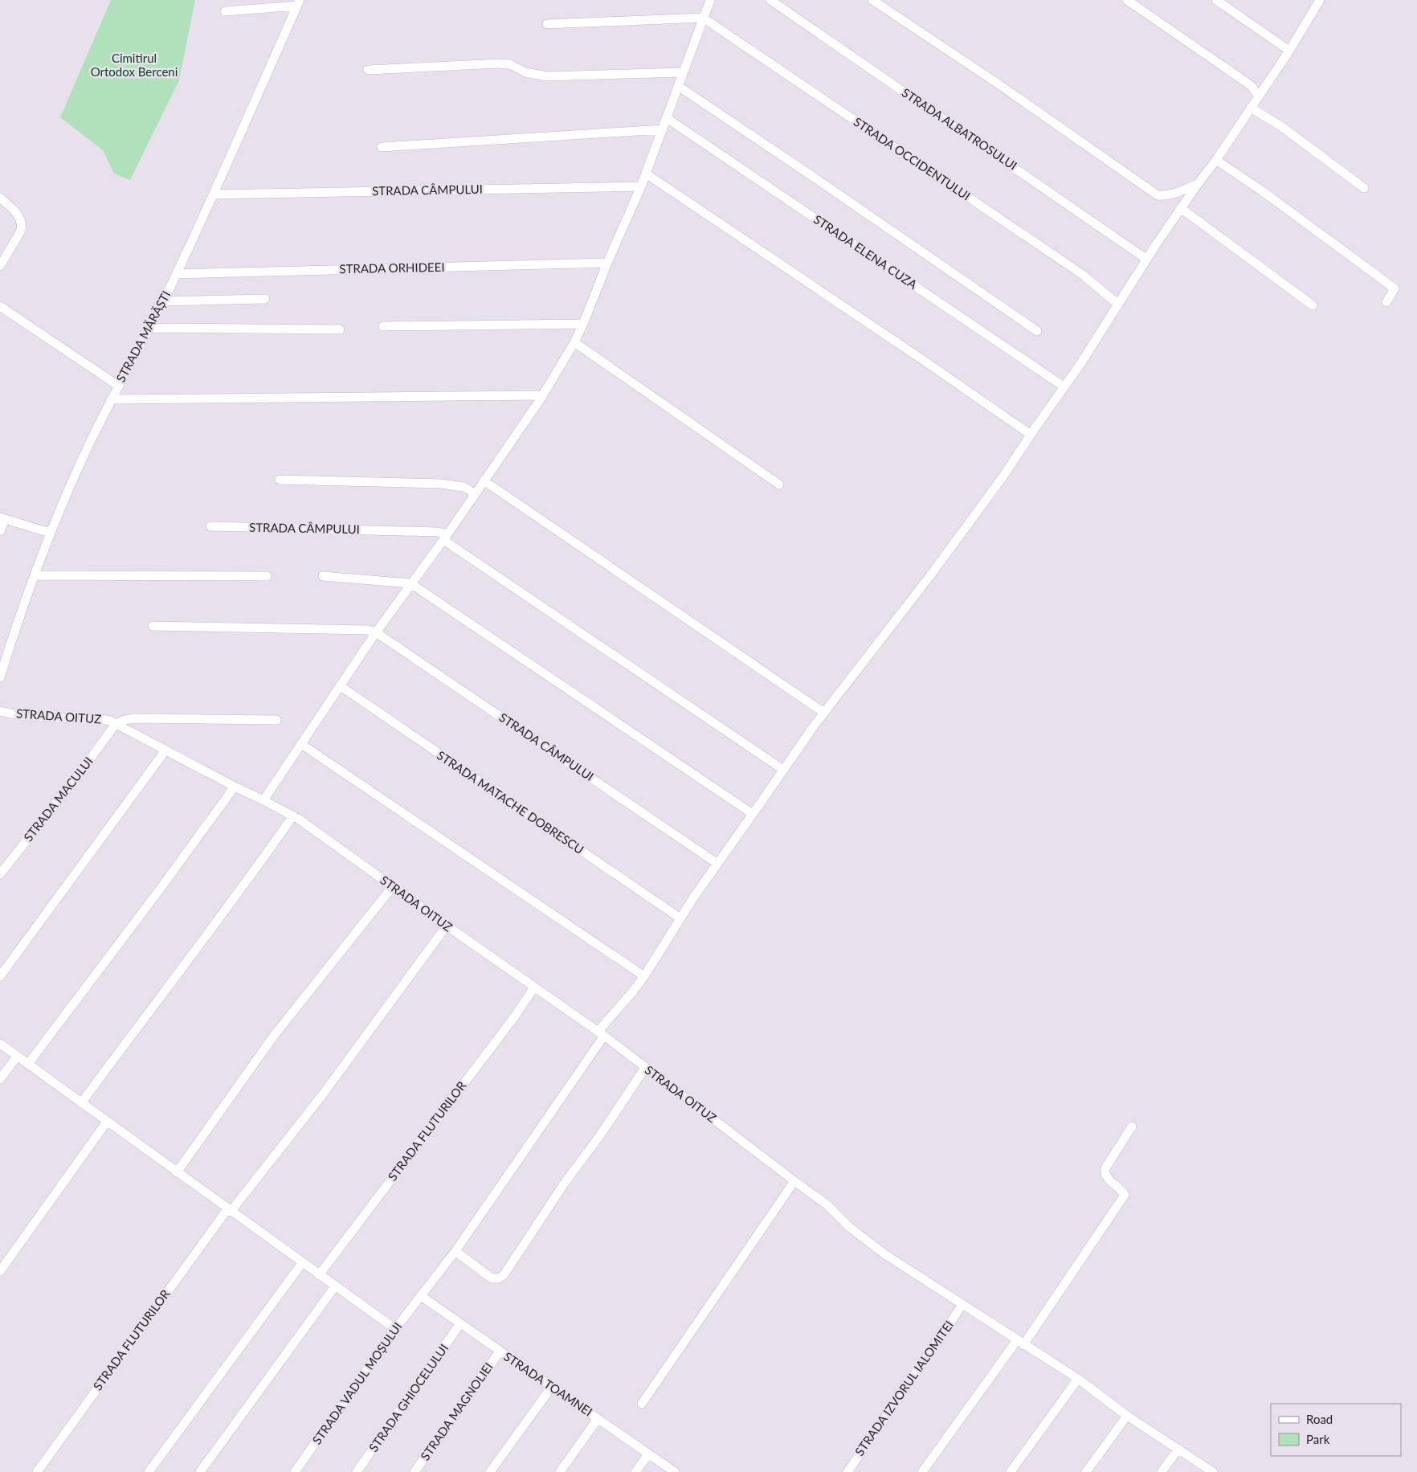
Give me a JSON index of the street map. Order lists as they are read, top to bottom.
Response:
{
  "streets": {
    "street": [
      "STRADA ALBATROSULUI",
      "STRADA OCCIDENTULUI",
      "STRADA CÂMPULUI",
      "STRADA ELENA CUZA",
      "STRADA ORHIDEEI",
      "STRADA MĂRĂȘTI",
      "STRADA OITUZ",
      "STRADA MACULUI",
      "STRADA MATACHE DOBRESCU",
      "STRADA FLUTURILOR",
      "STRADA VADUL MOȘULUI",
      "STRADA TOAMNEI",
      "STRADA IZVORUL IALOMITEI",
      "STRADA GHIOCELULUI",
      "STRADA MAGNOLIEI"
    ]
  },
  "crossings": [
    ["STRADA ALBATROSULUI", "STRADA VADUL MOȘULUI"],
    ["STRADA OCCIDENTULUI", "STRADA VADUL MOȘULUI"],
    ["STRADA CÂMPULUI", "STRADA MĂRĂȘTI"],
    ["STRADA CÂMPULUI", "STRADA VADUL MOȘULUI"],
    ["STRADA ELENA CUZA", "STRADA VADUL MOȘULUI"],
    ["STRADA ORHIDEEI", "STRADA MĂRĂȘTI"],
    ["STRADA OITUZ", "STRADA MACULUI"],
    ["STRADA OITUZ", "STRADA FLUTURILOR"],
    ["STRADA OITUZ", "STRADA VADUL MOȘULUI"],
    ["STRADA OITUZ", "STRADA IZVORUL IALOMITEI"],
    ["STRADA MATACHE DOBRESCU", "STRADA VADUL MOȘULUI"],
    ["STRADA VADUL MOȘULUI", "STRADA TOAMNEI"],
    ["STRADA TOAMNEI", "STRADA GHIOCELULUI"],
    ["STRADA TOAMNEI", "STRADA MAGNOLIEI"]
  ],
  "parks": ["Cimitirul Ortodox Berceni"],
  "legend": ["Road", "Park"]
}
